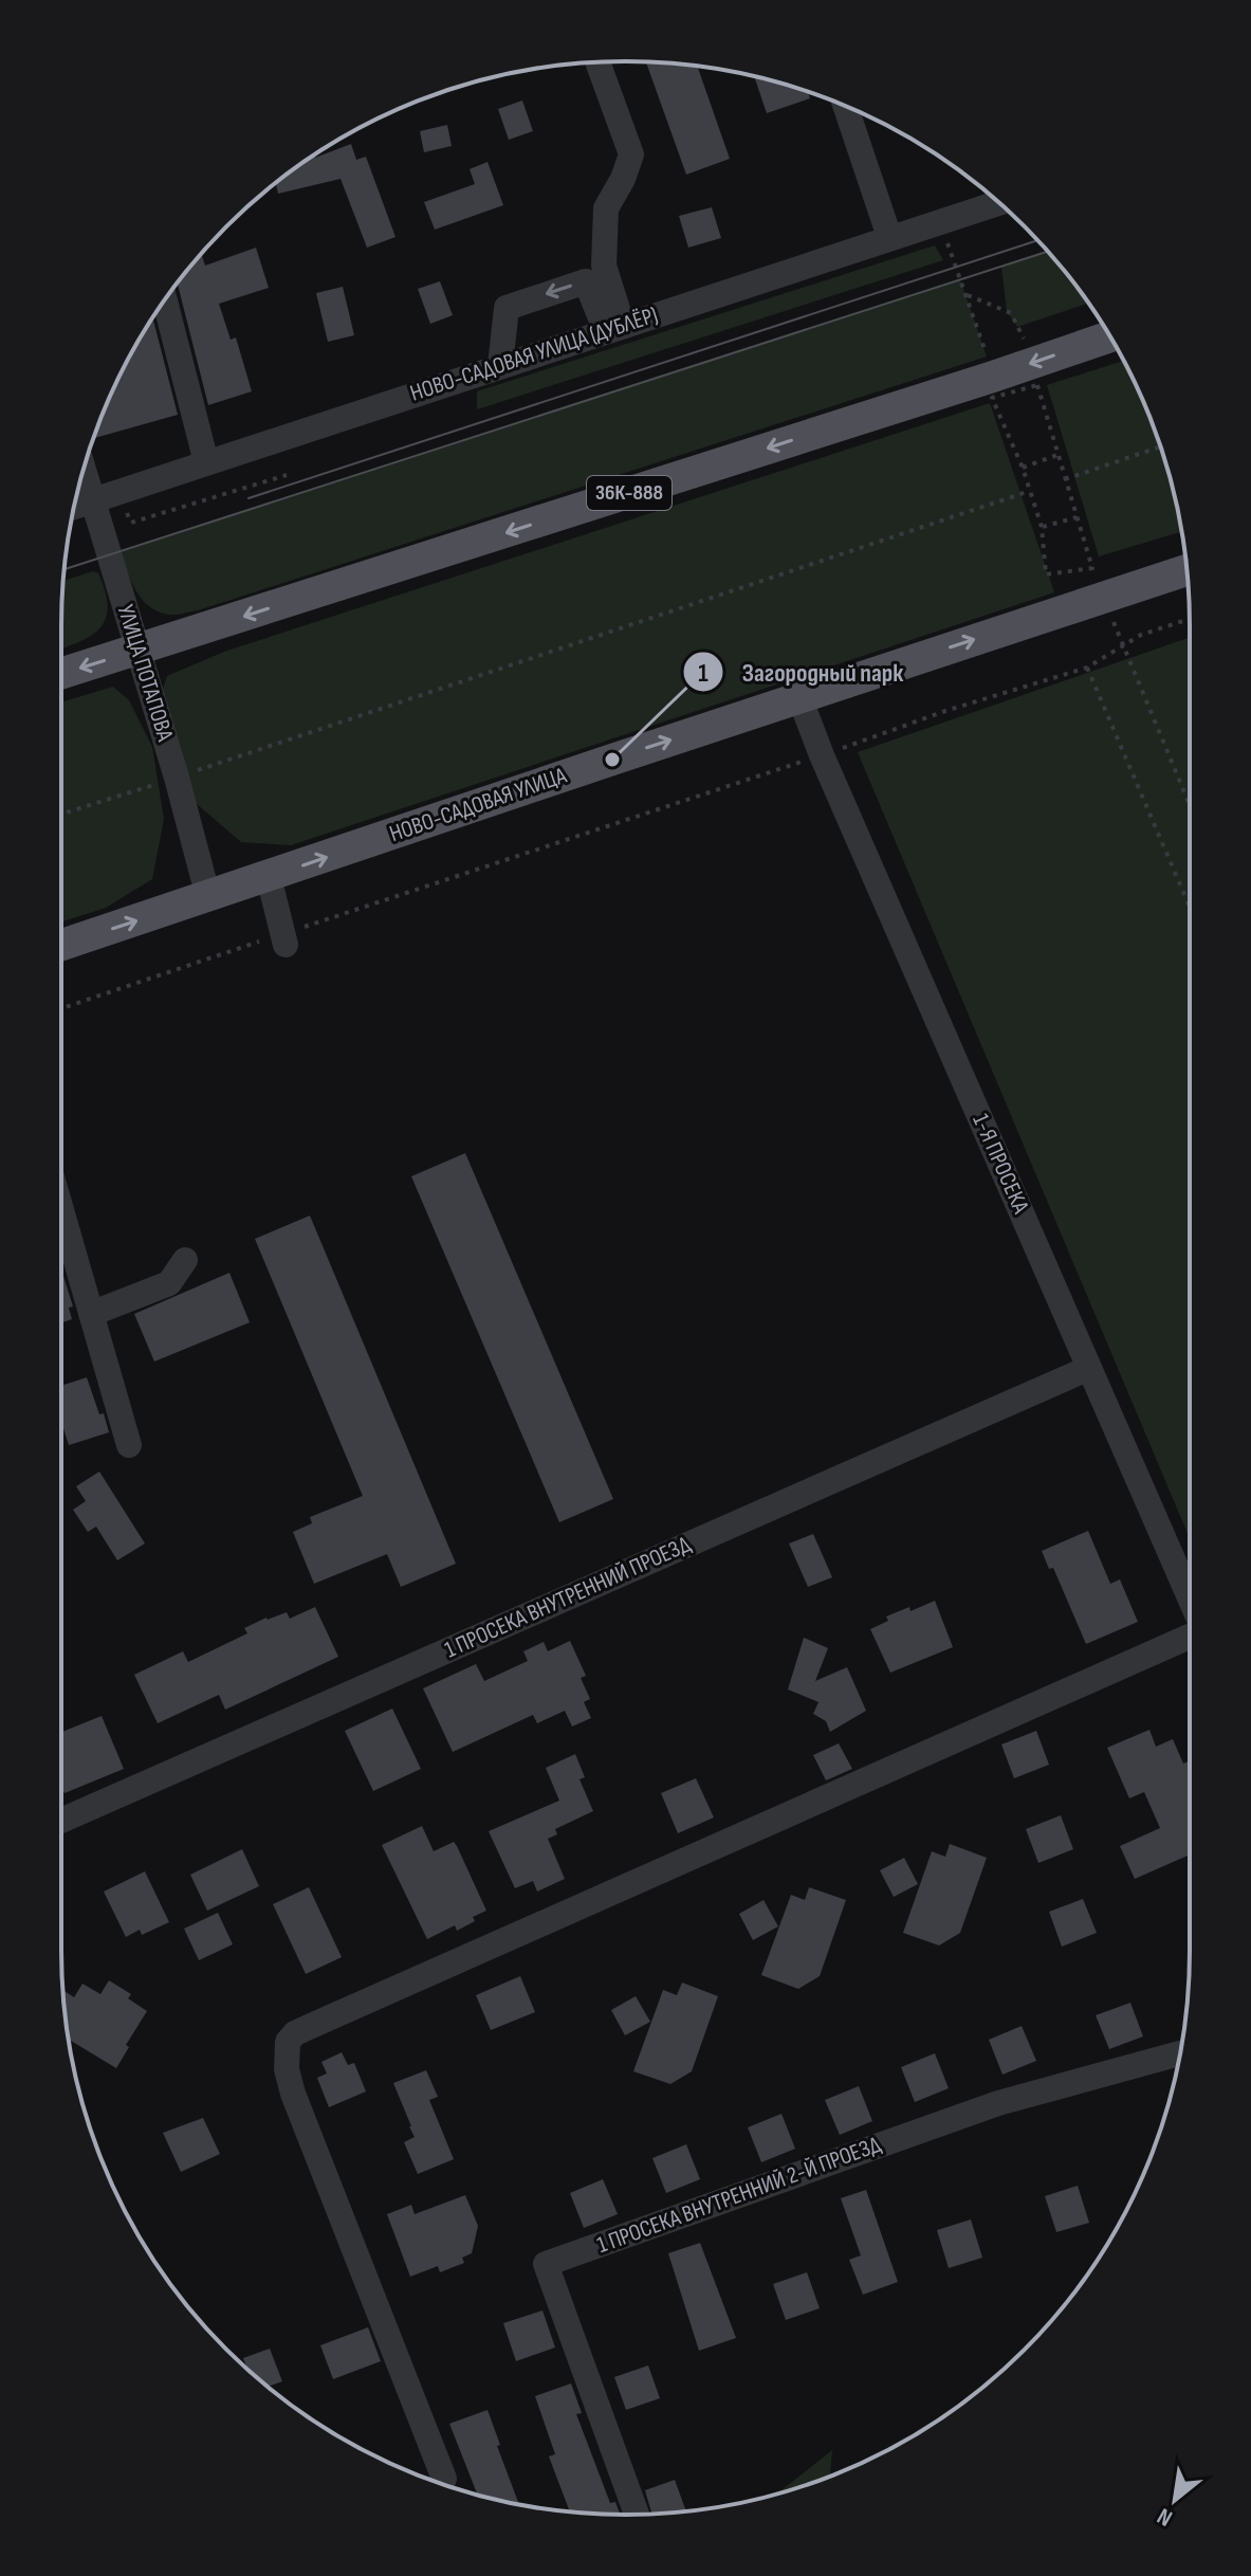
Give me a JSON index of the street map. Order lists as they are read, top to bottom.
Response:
{
  "streets": {
    "main road": ["36К-888", "НОВО-САДОВАЯ УЛИЦА"],
    "street": [
      "НОВО-САДОВАЯ УЛИЦА (ДУБЛЁР)",
      "УЛИЦА ПОТАПОВА",
      "1-Я ПРОСЕКА",
      "1 ПРОСЕКА ВНУТРЕННИЙ ПРОЕЗД",
      "1 ПРОСЕКА ВНУТРЕННИЙ 2-Й ПРОЕЗД"
    ]
  },
  "crossings": [
    ["НОВО-САДОВАЯ УЛИЦА (ДУБЛЁР)", "УЛИЦА ПОТАПОВА"],
    ["36К-888", "УЛИЦА ПОТАПОВА"],
    ["УЛИЦА ПОТАПОВА", "НОВО-САДОВАЯ УЛИЦА"],
    ["НОВО-САДОВАЯ УЛИЦА", "1-Я ПРОСЕКА"],
    ["1-Я ПРОСЕКА", "1 ПРОСЕКА ВНУТРЕННИЙ ПРОЕЗД"]
  ],
  "places": ["Загородный парк"],
  "north": "bottom left"
}
